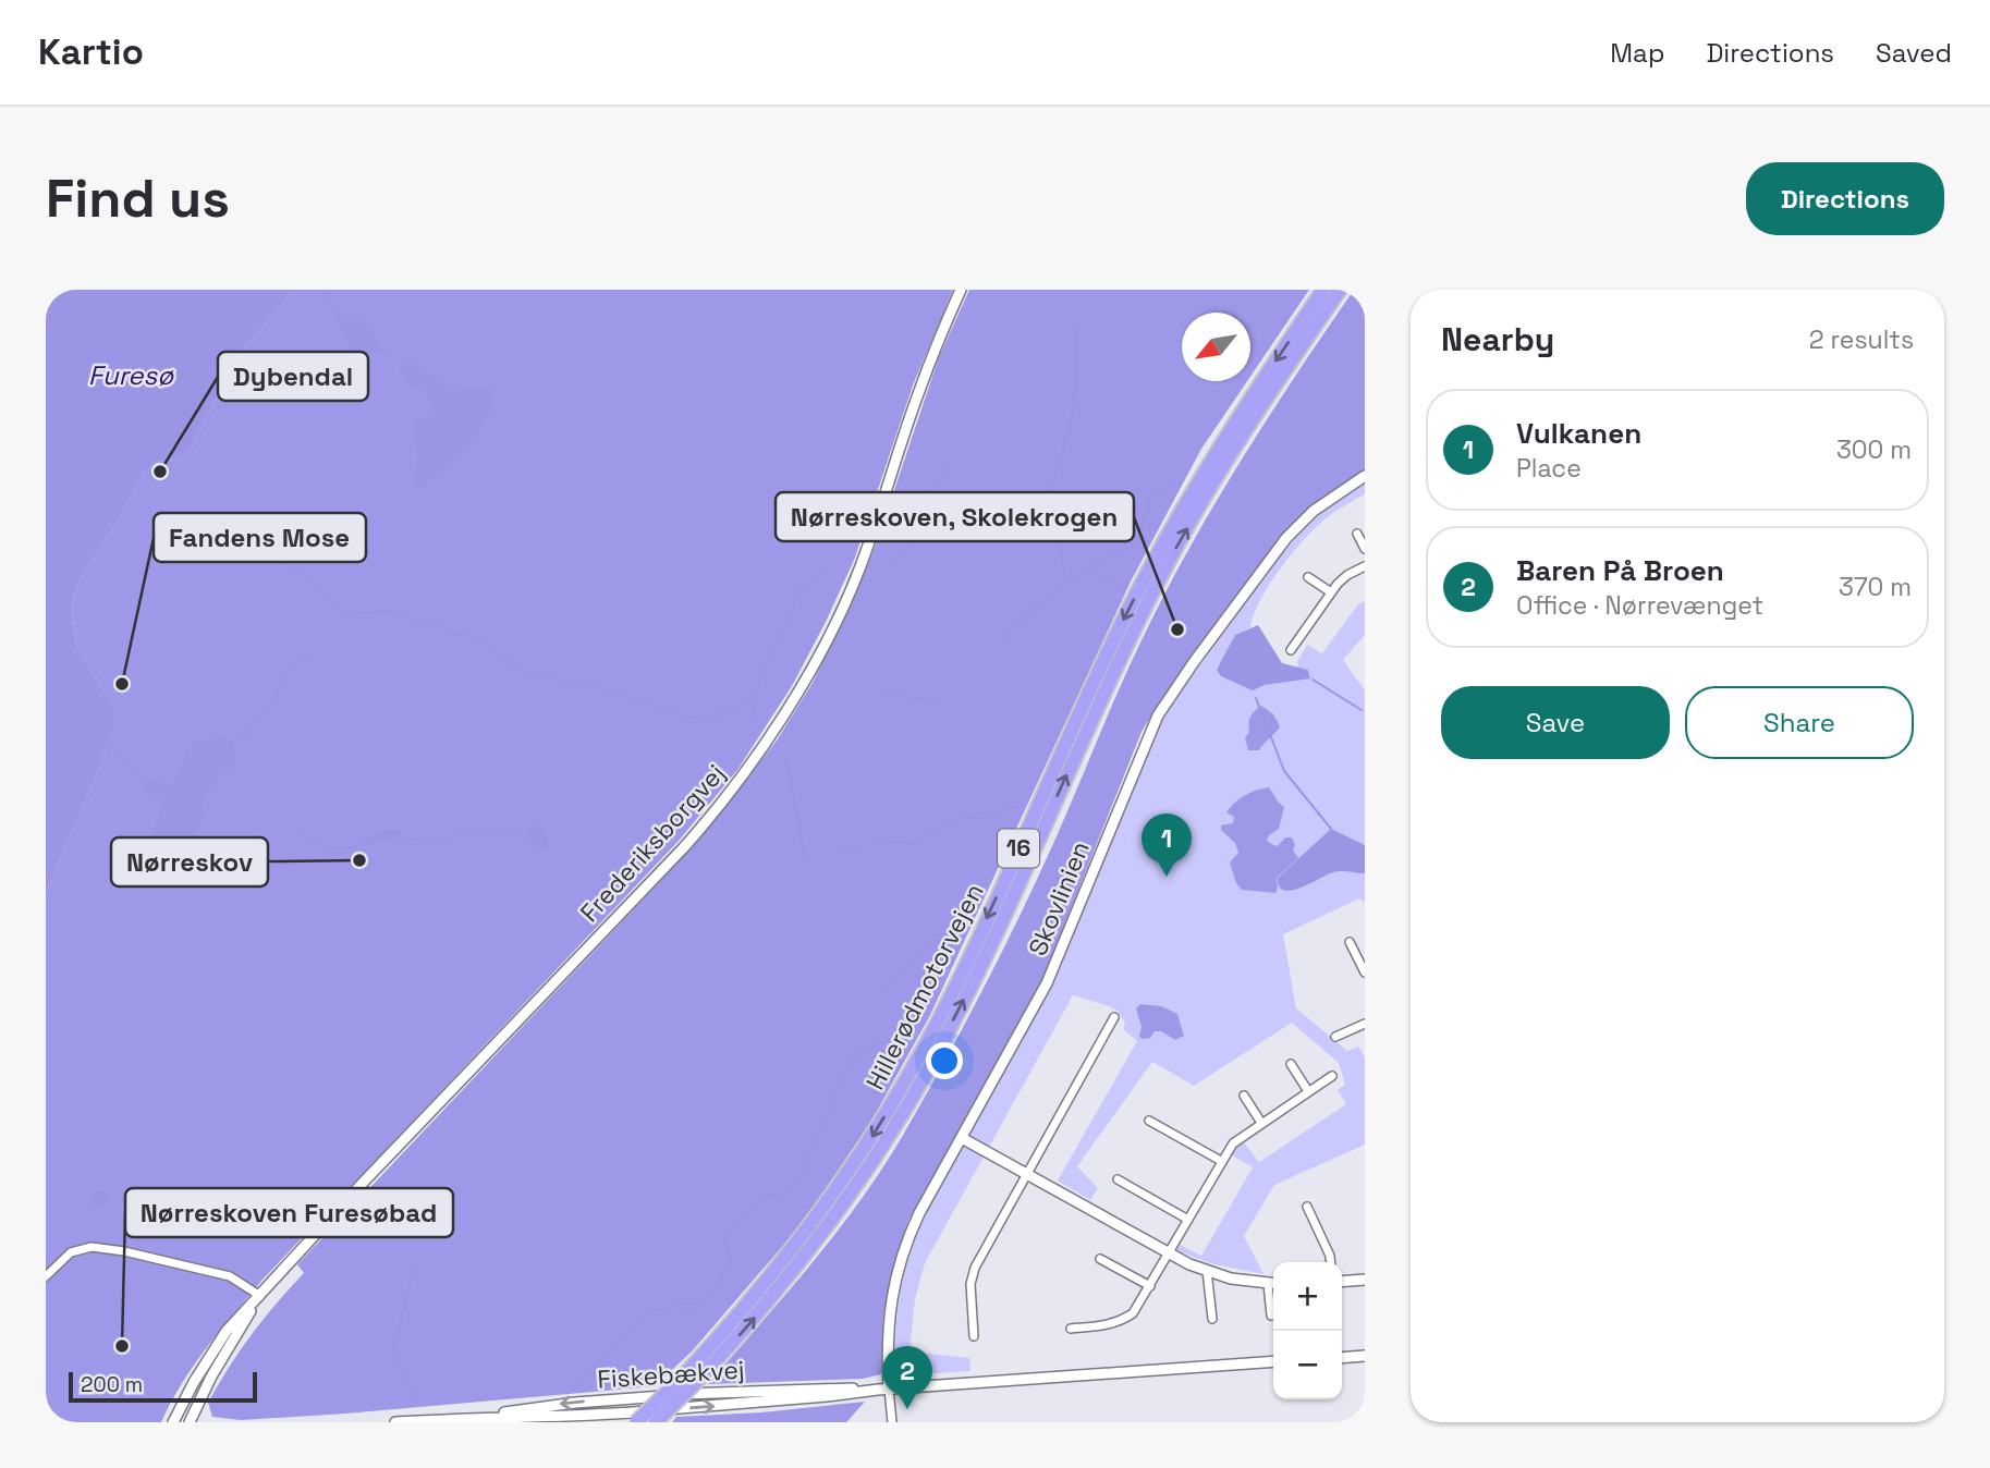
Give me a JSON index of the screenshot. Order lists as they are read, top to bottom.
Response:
{
  "streets": {
    "highway": ["16", "Hillerødmotorvejen"],
    "street": ["Frederiksborgvej", "Skovlinien", "Fiskebækvej"]
  },
  "crossings": [
    ["Skovlinien", "Fiskebækvej"]
  ],
  "water": ["Furesø"],
  "places": [
    "Dybendal",
    "Nørreskoven, Skolekrogen",
    "Fandens Mose",
    "Nørreskov",
    "Nørreskoven Furesøbad"
  ],
  "scale_bar": "200 m",
  "north": "bottom left",
  "page": {
    "header": "Kartio",
    "nav": ["Map", "Directions", "Saved"],
    "buttons": [
      "Directions",
      ["Save", "Share"]
    ],
    "title": "Find us",
    "heading": ["Nearby", "2 results"],
    "list": [
      {
        "mark": "1",
        "name": "Vulkanen",
        "note": "Place",
        "value": "300 m"
      },
      {
        "mark": "2",
        "name": "Baren På Broen",
        "note": "Office · Nørrevænget",
        "value": "370 m"
      }
    ],
    "pins": ["1", "2"],
    "map_buttons": ["+", "−"],
    "scale": "200 m"
  }
}
